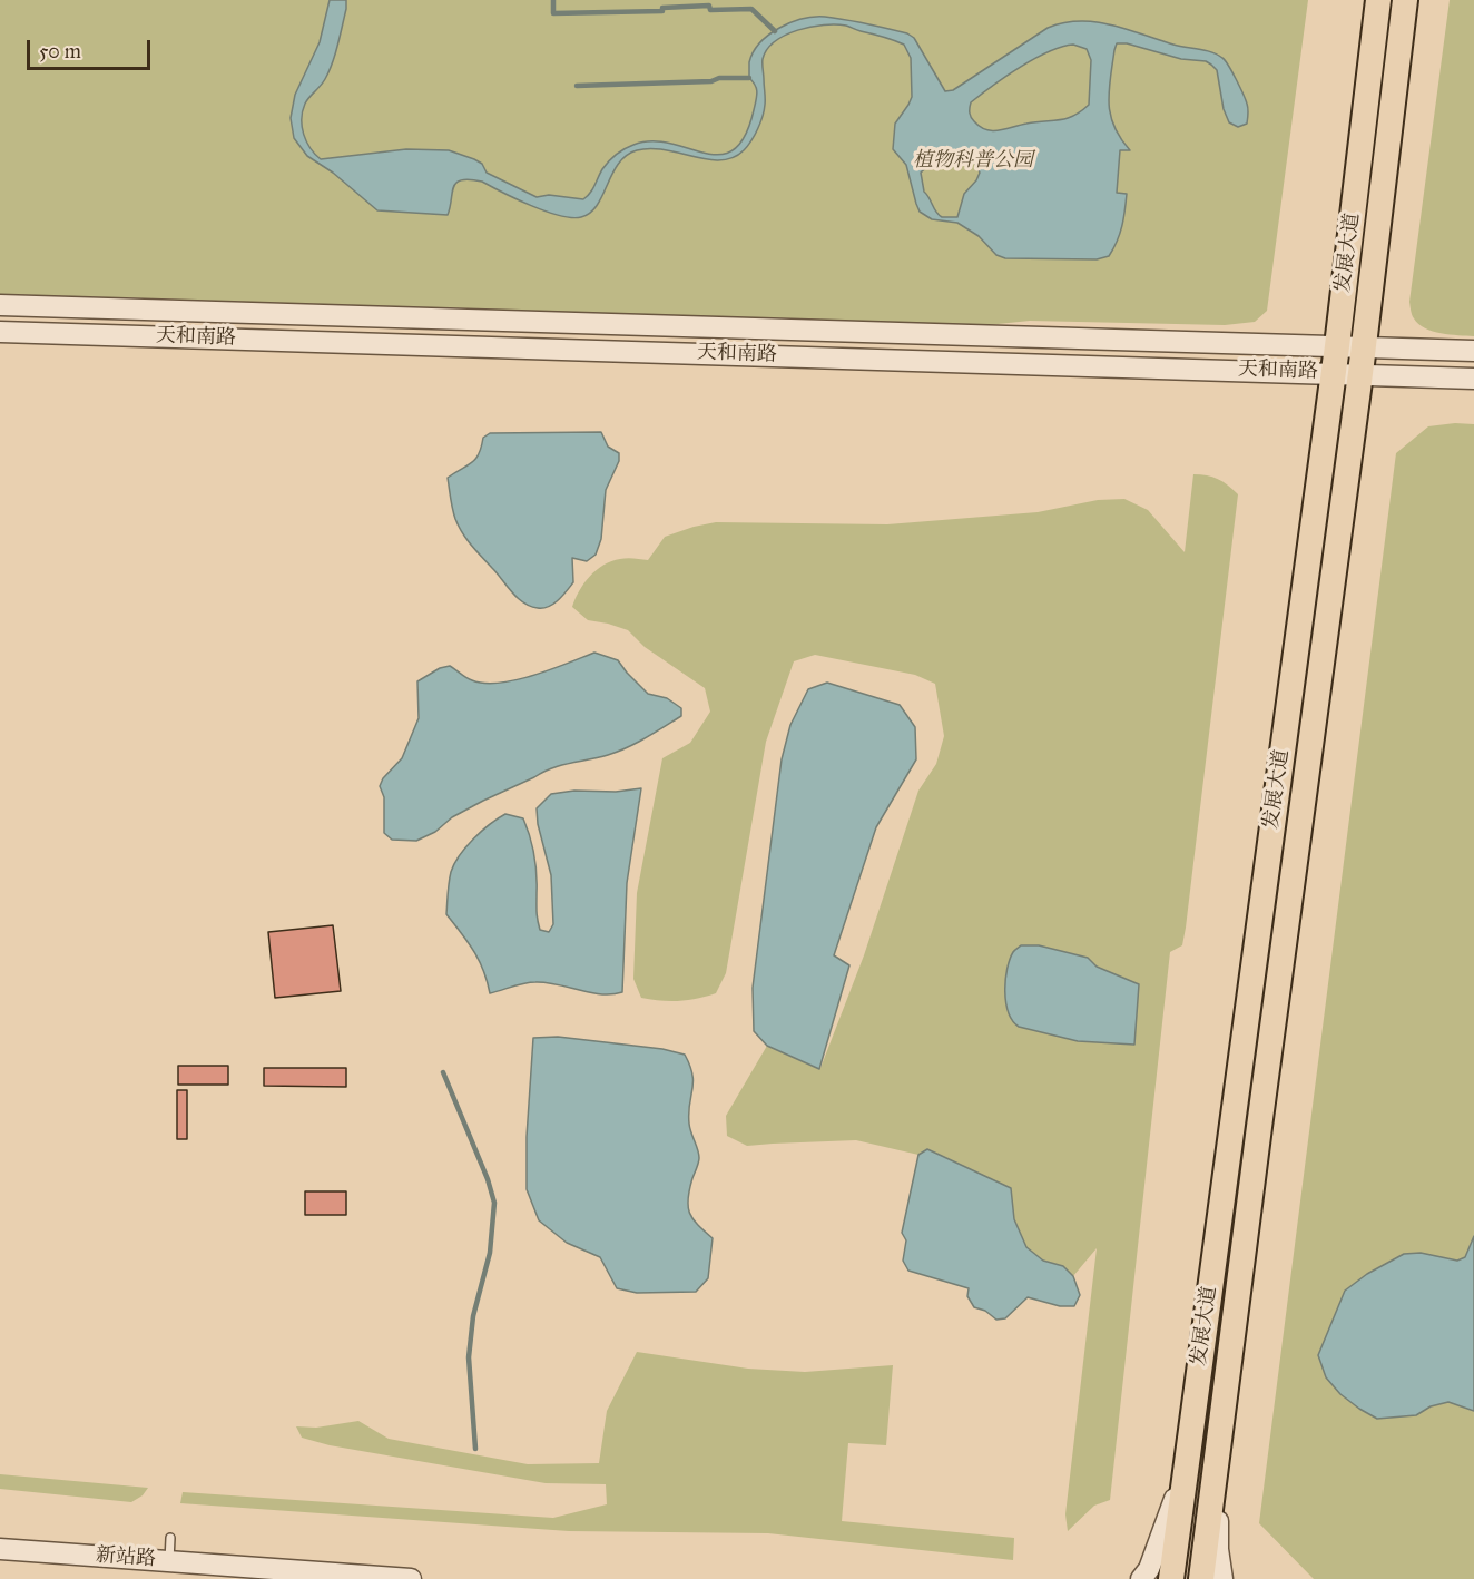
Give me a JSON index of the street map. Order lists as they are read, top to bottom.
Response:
{
  "streets": {
    "main road": ["发展大道"],
    "street": ["天和南路", "新站路"]
  },
  "crossings": [
    ["发展大道", "天和南路"]
  ],
  "parks": ["植物科普公园"],
  "scale_bar": "50 m"
}
